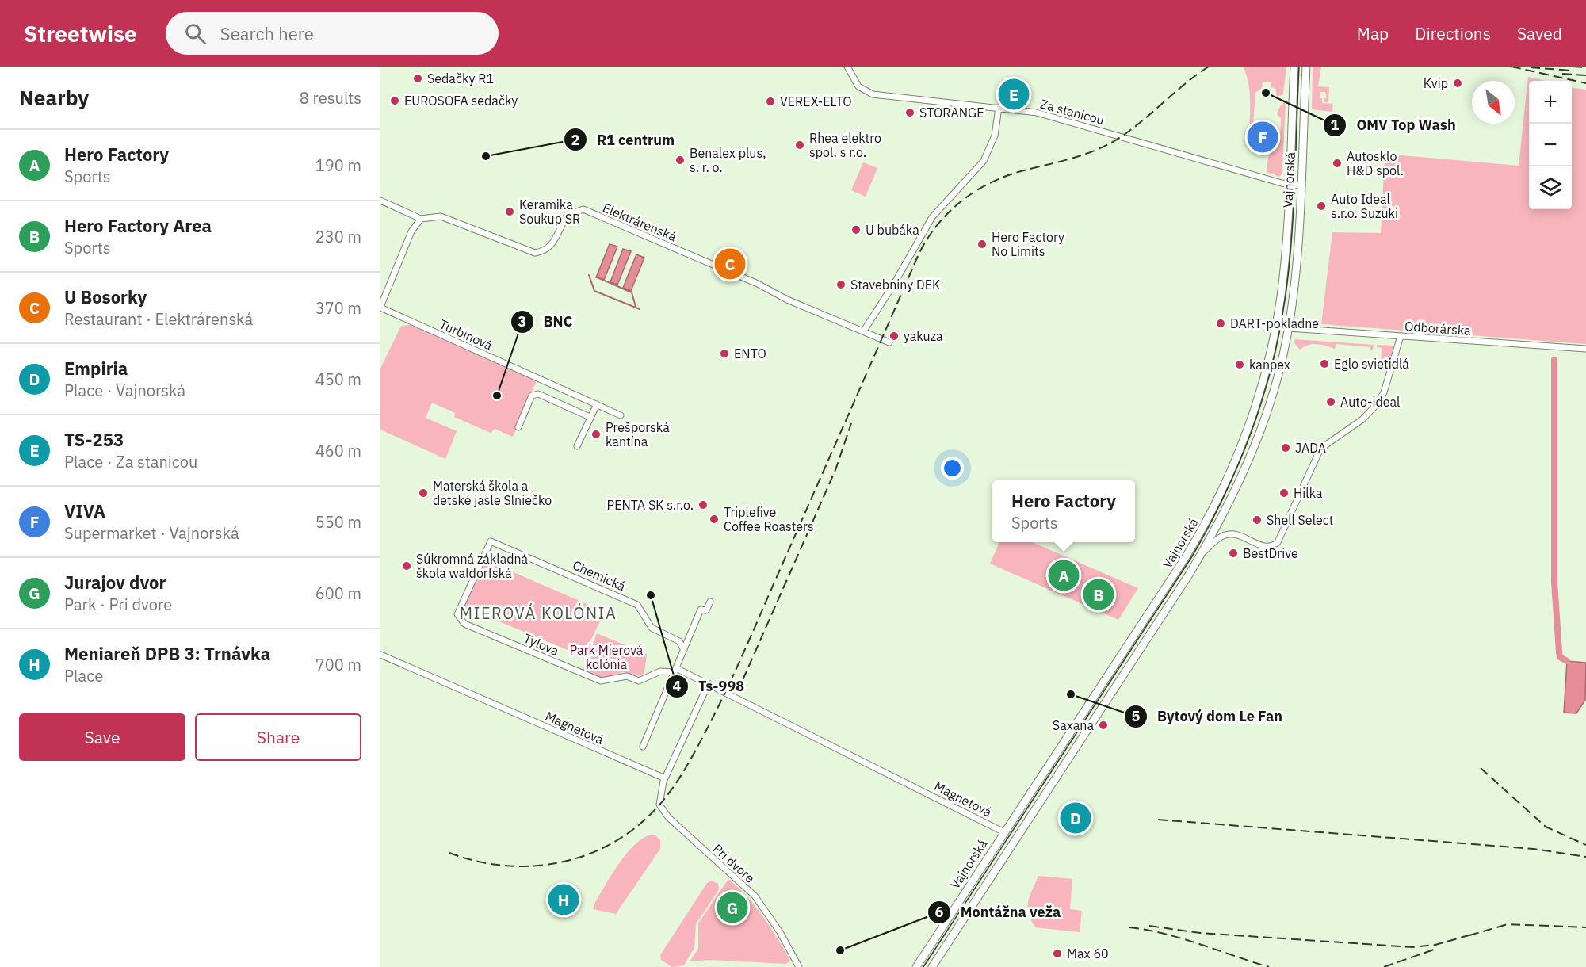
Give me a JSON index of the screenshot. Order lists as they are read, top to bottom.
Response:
{
  "streets": {
    "main road": ["Vajnorská"],
    "street": [
      "Za stanicou",
      "Elektrárenská",
      "Odborárska",
      "Turbínová",
      "Chemická",
      "Tylova",
      "Magnetová",
      "Pri dvore"
    ]
  },
  "crossings": [
    ["Za stanicou", "Vajnorská"],
    ["Vajnorská", "Odborárska"],
    ["Vajnorská", "Magnetová"],
    ["Chemická", "Tylova"],
    ["Tylova", "Magnetová"],
    ["Magnetová", "Pri dvore"]
  ],
  "districts": ["MIEROVÁ KOLÓNIA"],
  "parks": ["Park Mierová kolónia"],
  "places": [
    "Sedačky R1",
    "Kvip",
    "OMV Top Wash",
    "EUROSOFA sedačky",
    "VEREX-ELTO",
    "STORANGE",
    "Rhea elektro spol. s r.o.",
    "R1 centrum",
    "Benalex plus, s. r. o.",
    "Autosklo H&D spol.",
    "Auto Ideal s.r.o. Suzuki",
    "Keramika Soukup SR",
    "U bubáka",
    "Hero Factory No Limits",
    "Stavebniny DEK",
    "DART-pokladne",
    "yakuza",
    "ENTO",
    "Eglo svietidlá",
    "kanpex",
    "BNC",
    "Auto-ideal",
    "Prešporská kantína",
    "JADA",
    "Materská škola a detské jasle Slniečko",
    "Hilka",
    "PENTA SK s.r.o.",
    "Triplefive Coffee Roasters",
    "Shell Select",
    "BestDrive",
    "Súkromná základná škola waldorfská",
    "Ts-998",
    "Bytový dom Le Fan",
    "Saxana",
    "Montážna veža",
    "Max 60"
  ],
  "north": "bottom right",
  "page": {
    "header": "Streetwise",
    "search": "Search here",
    "nav": ["Map", "Directions", "Saved"],
    "heading": ["Nearby", "8 results"],
    "pins": [
      "E",
      "F",
      "C",
      "A",
      "B",
      "D",
      "H",
      "G"
    ],
    "map_buttons": ["+", "−"],
    "list": [
      {
        "mark": "A",
        "name": "Hero Factory",
        "note": "Sports",
        "value": "190 m"
      },
      {
        "mark": "B",
        "name": "Hero Factory Area",
        "note": "Sports",
        "value": "230 m"
      },
      {
        "mark": "C",
        "name": "U Bosorky",
        "note": "Restaurant · Elektrárenská",
        "value": "370 m"
      },
      {
        "mark": "D",
        "name": "Empiria",
        "note": "Place · Vajnorská",
        "value": "450 m"
      },
      {
        "mark": "E",
        "name": "TS-253",
        "note": "Place · Za stanicou",
        "value": "460 m"
      },
      {
        "mark": "F",
        "name": "VIVA",
        "note": "Supermarket · Vajnorská",
        "value": "550 m"
      },
      {
        "mark": "G",
        "name": "Jurajov dvor",
        "note": "Park · Pri dvore",
        "value": "600 m"
      },
      {
        "mark": "H",
        "name": "Meniareň DPB 3: Trnávka",
        "note": "Place",
        "value": "700 m"
      }
    ],
    "popup": ["Hero Factory", "Sports"],
    "buttons": ["Save", "Share"]
  }
}
